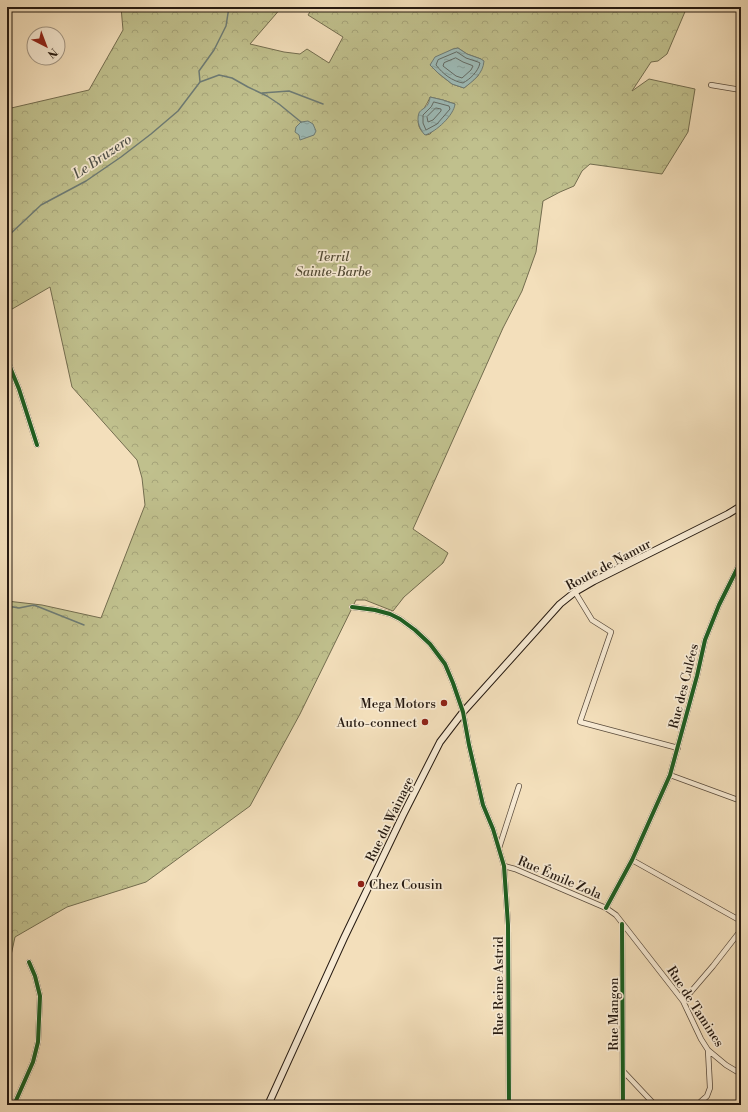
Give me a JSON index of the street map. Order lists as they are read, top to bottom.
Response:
{
  "streets": {
    "main road": ["Route de Namur", "Rue du Wainage"],
    "street": [
      "Rue des Culées",
      "Rue Émile Zola",
      "Rue Reine Astrid",
      "Rue de Tamines",
      "Rue Mangon"
    ]
  },
  "crossings": [
    ["Route de Namur", "Rue du Wainage"],
    ["Rue des Culées", "Rue Émile Zola"],
    ["Rue des Culées", "Rue de Tamines"],
    ["Rue du Wainage", "Rue Reine Astrid"],
    ["Rue Émile Zola", "Rue Reine Astrid"],
    ["Rue Émile Zola", "Rue de Tamines"],
    ["Rue de Tamines", "Rue Mangon"]
  ],
  "water": ["Le Bruzero"],
  "parks": ["Terril Sainte-Barbe"],
  "places": ["Mega Motors", "Auto-connect", "Chez Cousin"],
  "north": "bottom right"
}
